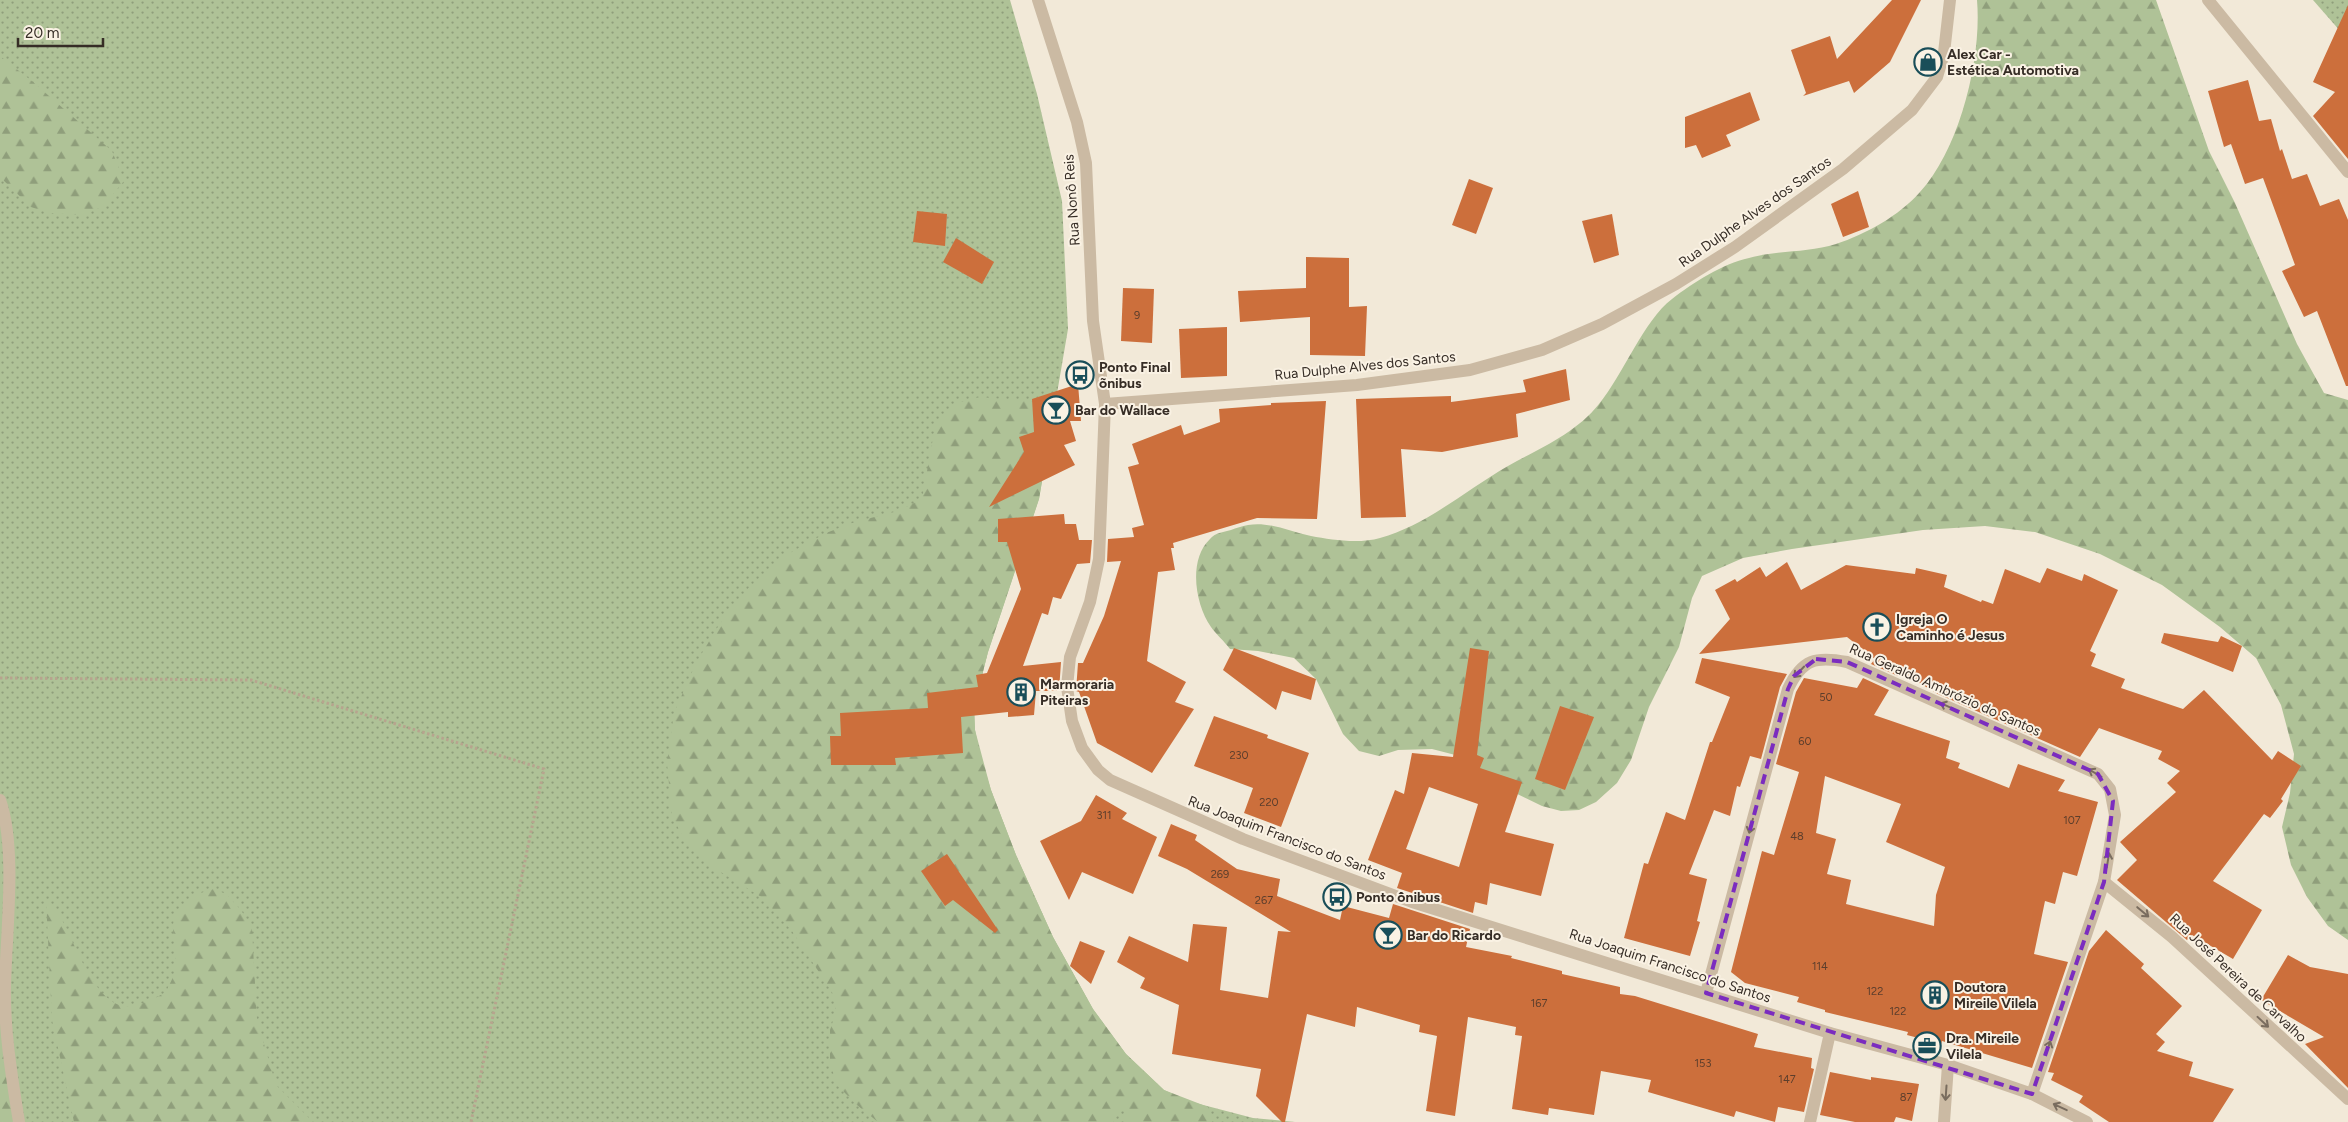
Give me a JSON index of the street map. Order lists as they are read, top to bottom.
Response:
{
  "streets": {
    "street": [
      "Rua Nonô Reis",
      "Rua Dulphe Alves dos Santos",
      "Rua Geraldo Ambrózio do Santos",
      "Rua Joaquim Francisco do Santos",
      "Rua José Pereira de Carvalho"
    ]
  },
  "crossings": [
    ["Rua Nonô Reis", "Rua Dulphe Alves dos Santos"],
    ["Rua Nonô Reis", "Rua Joaquim Francisco do Santos"],
    ["Rua Dulphe Alves dos Santos", "Rua Joaquim Francisco do Santos"],
    ["Rua Geraldo Ambrózio do Santos", "Rua Joaquim Francisco do Santos"],
    ["Rua Geraldo Ambrózio do Santos", "Rua José Pereira de Carvalho"]
  ],
  "one_way": ["Rua José Pereira de Carvalho"],
  "places": {
    "shop": ["Alex Car - Estética Automotiva"],
    "bus stop": ["Ponto Final õnibus", "Ponto ônibus"],
    "bar": ["Bar do Wallace", "Bar do Ricardo"],
    "church": ["Igreja O Caminho é Jesus"],
    "building": ["Marmoraria Piteiras", "Doutora Mireile Vilela"],
    "office": ["Dra. Mireile Vilela"]
  },
  "house_numbers": [
    "9",
    "50",
    "60",
    "230",
    "220",
    "311",
    "107",
    "48",
    "269",
    "267",
    "114",
    "122",
    "167",
    "122",
    "153",
    "147",
    "87"
  ],
  "scale_bar": "20 m"
}
